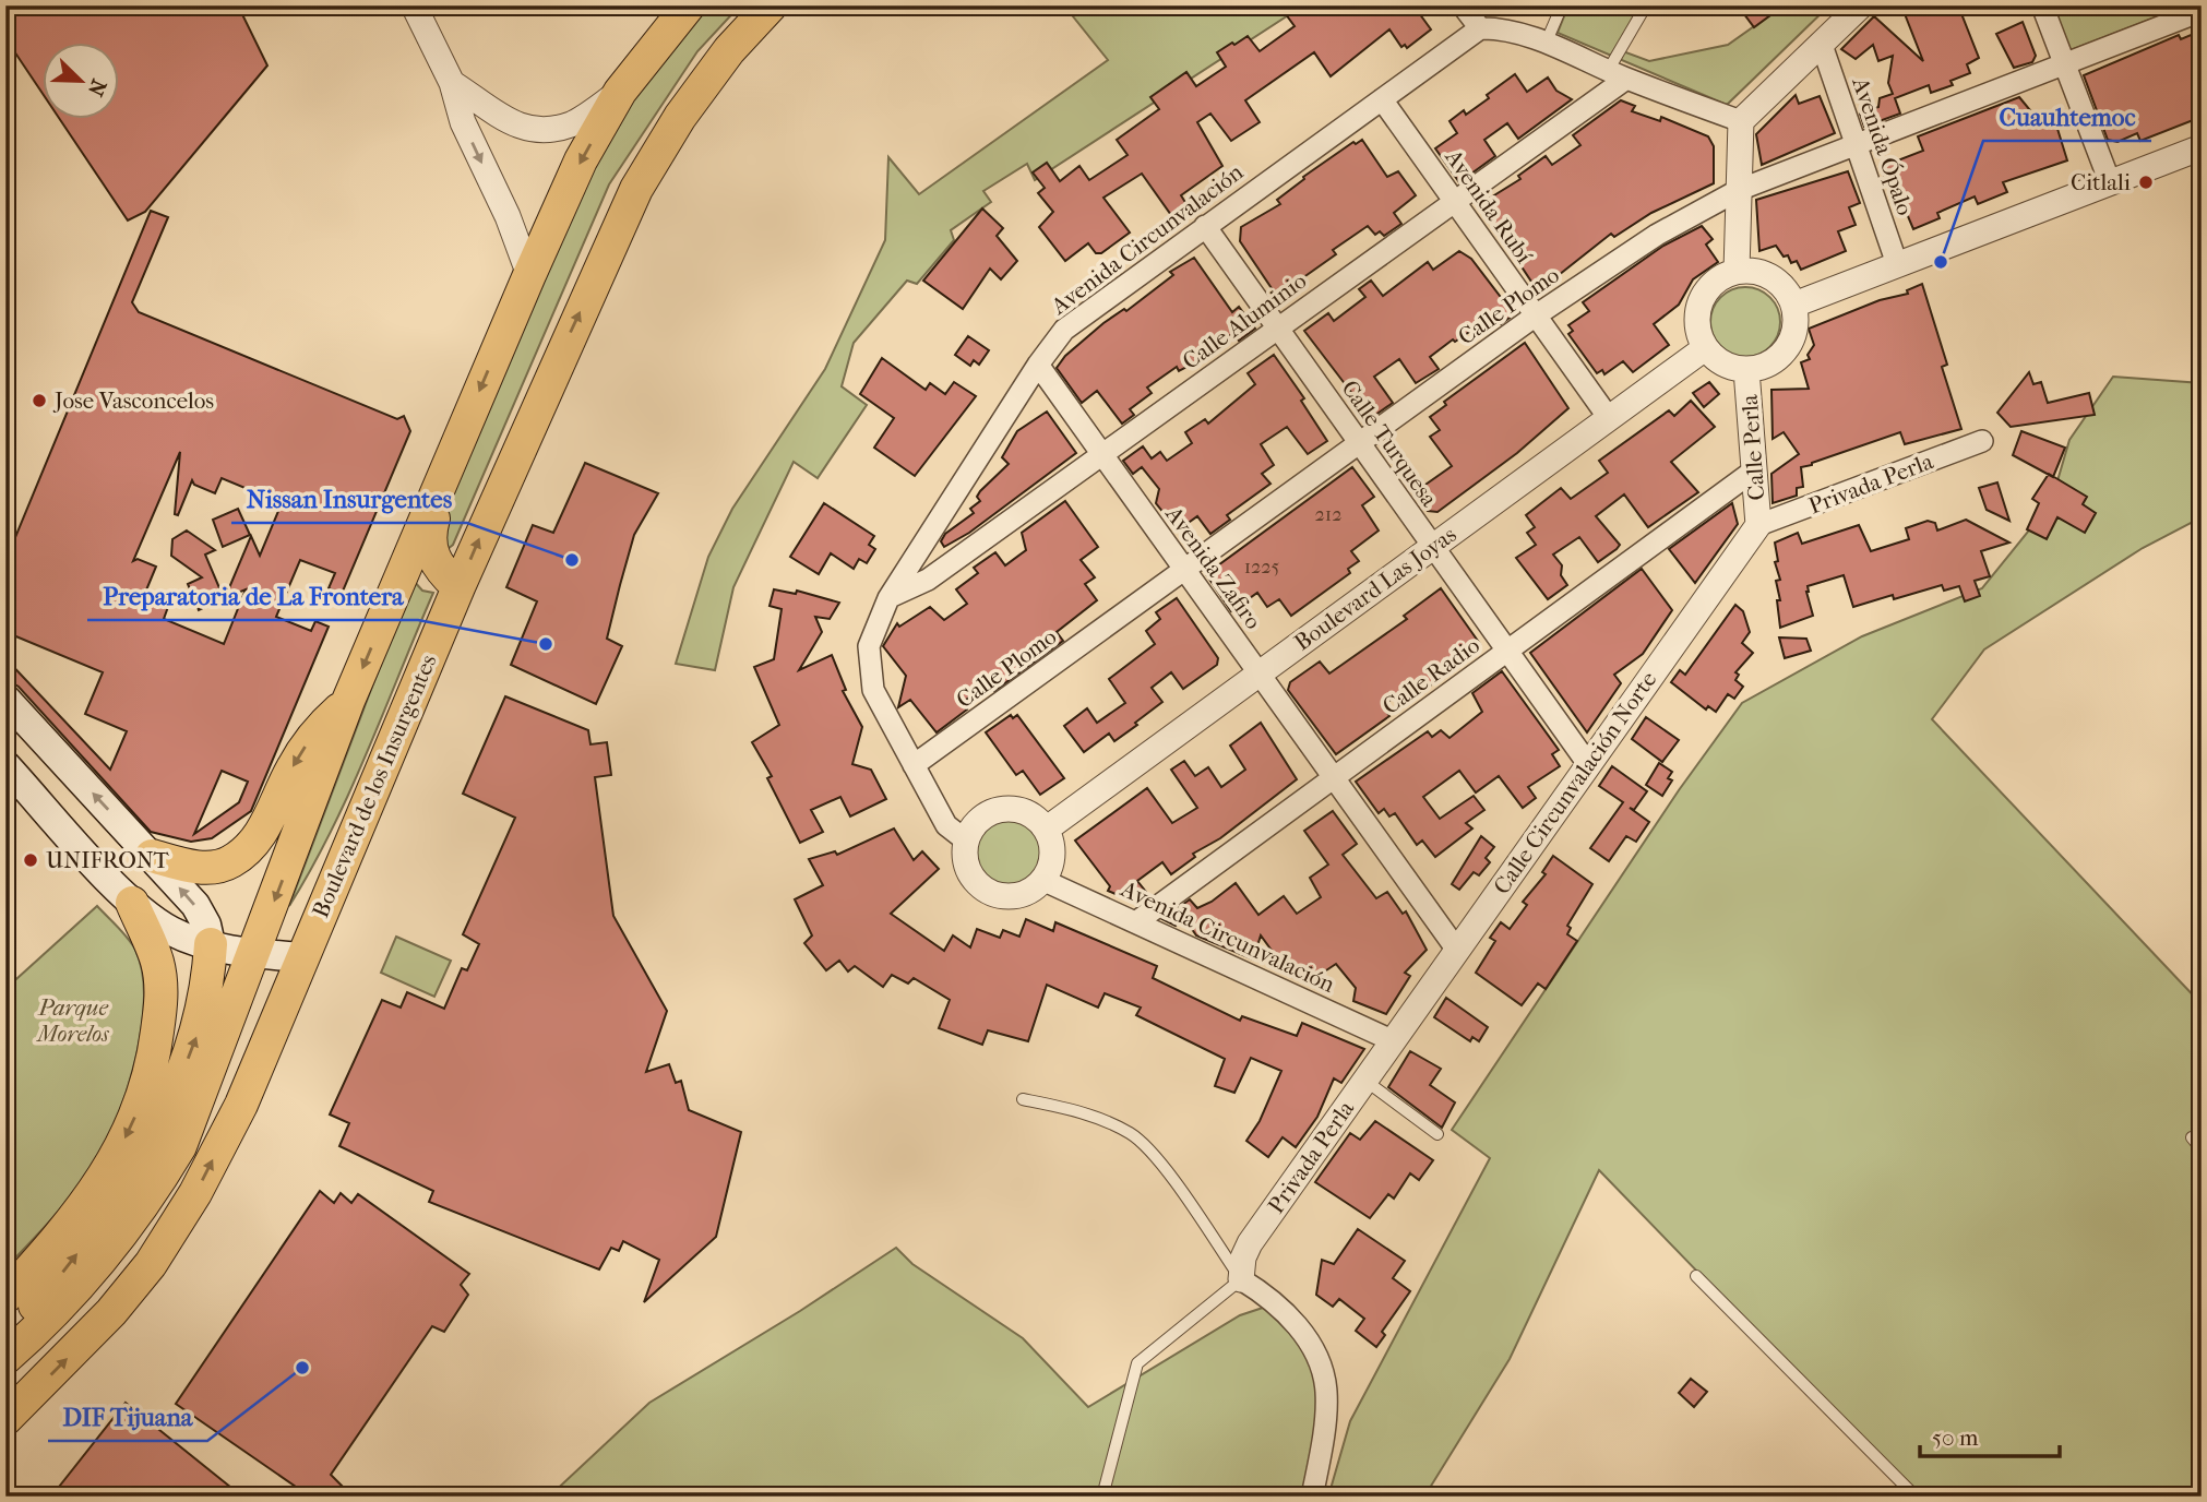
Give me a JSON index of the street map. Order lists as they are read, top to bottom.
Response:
{
  "streets": {
    "main road": ["Boulevard de los Insurgentes"],
    "street": [
      "Avenida Ópalo",
      "Avenida Rubí",
      "Avenida Circunvalación",
      "Calle Plomo",
      "Calle Aluminio",
      "Calle Turquesa",
      "Calle Perla",
      "Privada Perla",
      "Avenida Zafiro",
      "Boulevard Las Joyas",
      "Calle Radio",
      "Calle Circunvalación Norte"
    ]
  },
  "crossings": [
    ["Avenida Ópalo", "Calle Plomo"],
    ["Avenida Rubí", "Avenida Circunvalación"],
    ["Avenida Rubí", "Calle Plomo"],
    ["Avenida Rubí", "Calle Aluminio"],
    ["Avenida Rubí", "Boulevard Las Joyas"],
    ["Avenida Circunvalación", "Calle Plomo"],
    ["Avenida Circunvalación", "Calle Aluminio"],
    ["Avenida Circunvalación", "Calle Turquesa"],
    ["Avenida Circunvalación", "Privada Perla"],
    ["Avenida Circunvalación", "Avenida Zafiro"],
    ["Avenida Circunvalación", "Boulevard Las Joyas"],
    ["Avenida Circunvalación", "Calle Radio"],
    ["Avenida Circunvalación", "Calle Circunvalación Norte"],
    ["Calle Plomo", "Calle Turquesa"],
    ["Calle Plomo", "Avenida Zafiro"],
    ["Calle Aluminio", "Calle Turquesa"],
    ["Calle Aluminio", "Avenida Zafiro"],
    ["Calle Turquesa", "Boulevard Las Joyas"],
    ["Calle Turquesa", "Calle Radio"],
    ["Calle Turquesa", "Calle Circunvalación Norte"],
    ["Calle Perla", "Privada Perla"],
    ["Calle Perla", "Boulevard Las Joyas"],
    ["Calle Perla", "Calle Radio"],
    ["Calle Perla", "Calle Circunvalación Norte"],
    ["Privada Perla", "Calle Circunvalación Norte"],
    ["Avenida Zafiro", "Boulevard Las Joyas"],
    ["Avenida Zafiro", "Calle Radio"],
    ["Avenida Zafiro", "Calle Circunvalación Norte"]
  ],
  "parks": ["Parque Morelos"],
  "places": [
    "Citlali",
    "Cuauhtemoc",
    "Jose Vasconcelos",
    "Nissan Insurgentes",
    "Preparatoria de La Frontera",
    "UNIFRONT",
    "DIF Tijuana"
  ],
  "house_numbers": ["212", "1225"],
  "scale_bar": "50 m",
  "north": "bottom right"
}
